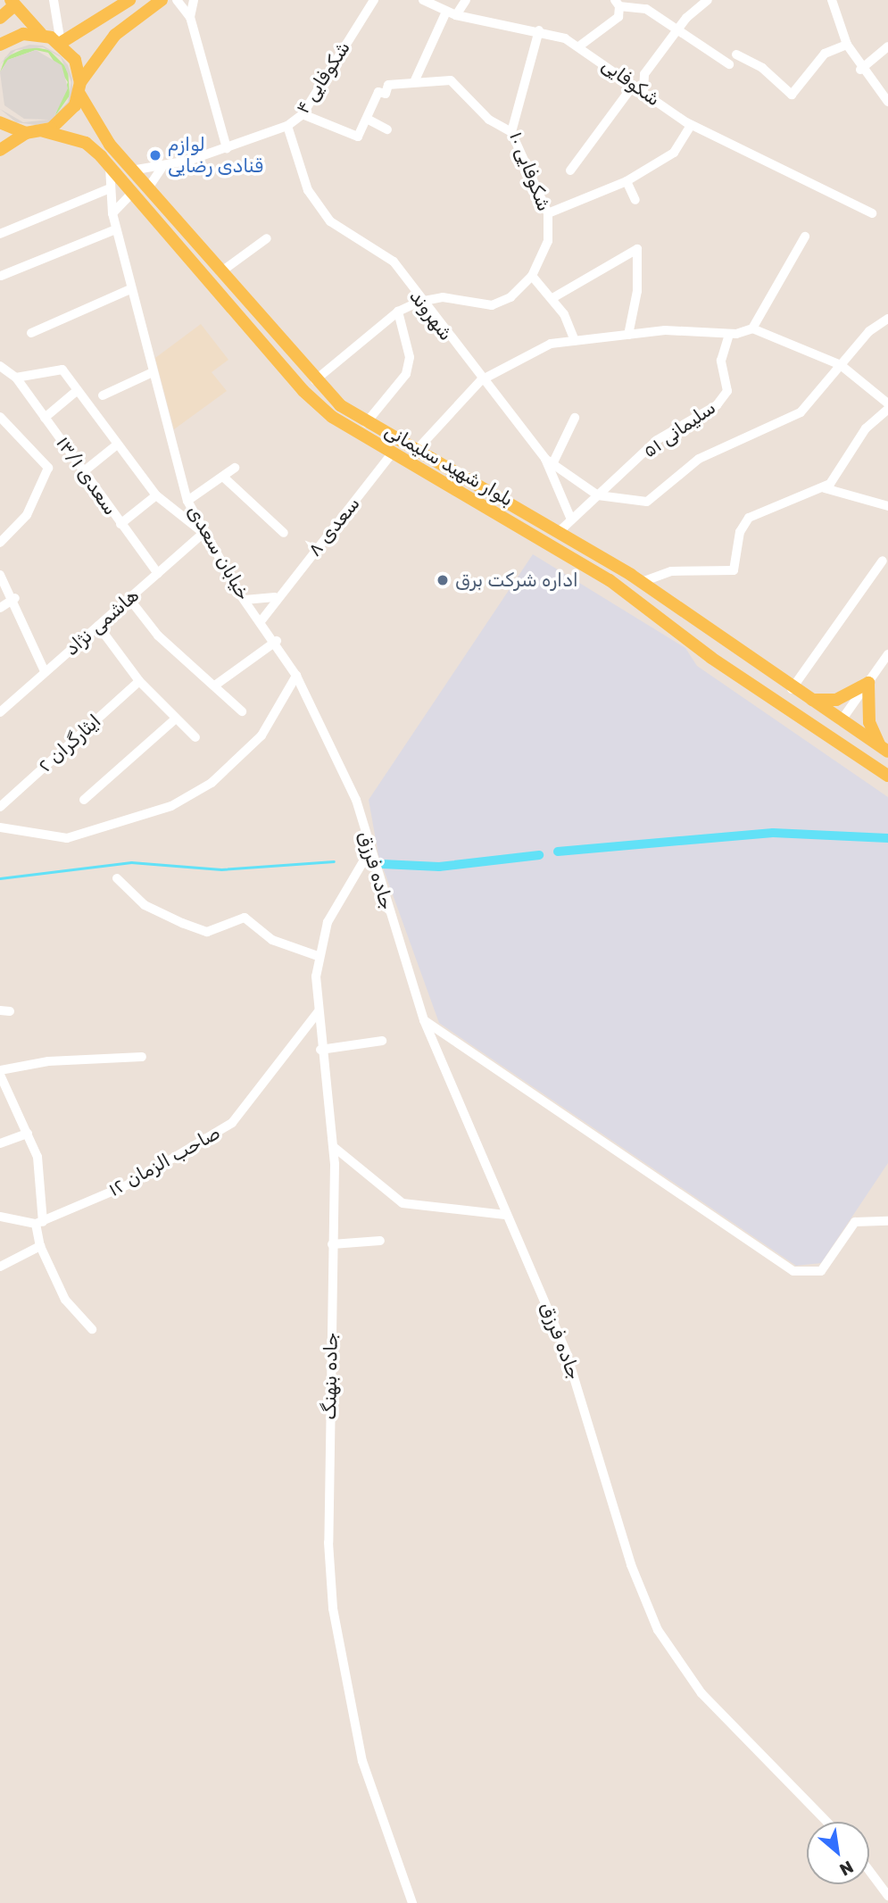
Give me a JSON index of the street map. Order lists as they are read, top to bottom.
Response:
{
  "streets": {
    "main road": ["بلوار شهید سلیمانی"],
    "street": [
      "شکوفایی ۴",
      "شکوفایی",
      "شکوفایی ۱۰",
      "شهروند",
      "سلیمانی ۵۱",
      "سعدی ۱۳/۱",
      "سعدی ۸",
      "خیابان سعدی",
      "هاشمی نژاد",
      "ایثارگران ۲",
      "جاده فرزق",
      "صاحب الزمان ۱۲",
      "جاده بنهنگ"
    ]
  },
  "crossings": [
    ["شکوفایی ۴", "شهروند"],
    ["شکوفایی ۴", "بلوار شهید سلیمانی"],
    ["شکوفایی", "شکوفایی ۱۰"],
    ["شهروند", "سلیمانی ۵۱"],
    ["سلیمانی ۵۱", "بلوار شهید سلیمانی"],
    ["بلوار شهید سلیمانی", "سعدی ۸"],
    ["بلوار شهید سلیمانی", "خیابان سعدی"],
    ["سعدی ۱۳/۱", "هاشمی نژاد"],
    ["سعدی ۸", "خیابان سعدی"],
    ["خیابان سعدی", "هاشمی نژاد"],
    ["خیابان سعدی", "جاده فرزق"],
    ["جاده فرزق", "جاده بنهنگ"],
    ["صاحب الزمان ۱۲", "جاده بنهنگ"]
  ],
  "places": ["لوازم قنادی رضایی", "اداره شرکت برق"],
  "north": "bottom right"
}
